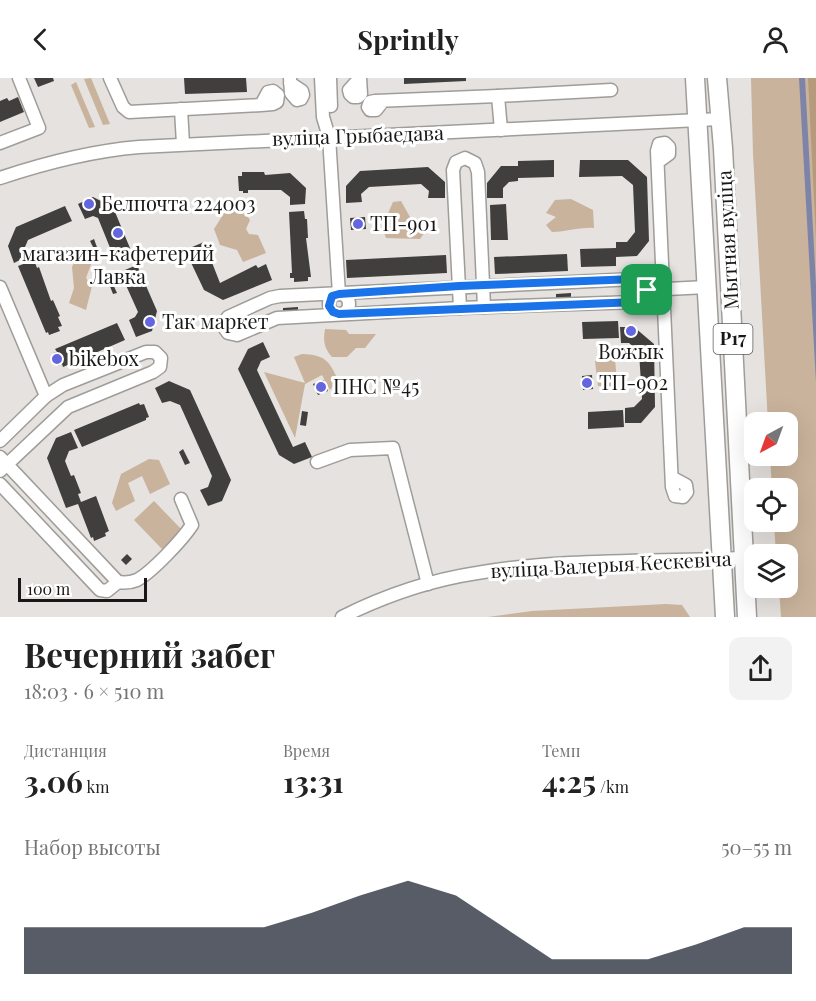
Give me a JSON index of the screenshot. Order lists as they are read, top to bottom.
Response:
{
  "streets": {
    "highway": ["Мытная вуліца", "Р17"],
    "street": ["вуліца Грыбаедава", "вуліца Валерыя Кескевіча"]
  },
  "crossings": [
    ["вуліца Грыбаедава", "Мытная вуліца"],
    ["Мытная вуліца", "вуліца Валерыя Кескевіча"]
  ],
  "places": [
    "Белпочта 224003",
    "ТП-901",
    "магазин-кафетерий Лавка",
    "Так маркет",
    "Вожык",
    "bikebox",
    "ТП-902",
    "ПНС №45"
  ],
  "scale_bar": "100 m",
  "north": "bottom left",
  "page": {
    "header": "Sprintly",
    "scale": "100 m",
    "heading": ["Вечерний забег", "18:03 · 6 × 510 m"],
    "stats": [
      ["Дистанция", "3.06 km"],
      ["Время", "13:31"],
      ["Темп", "4:25 /km"]
    ],
    "chart": ["Набор высоты", "50–55 m"]
  }
}
